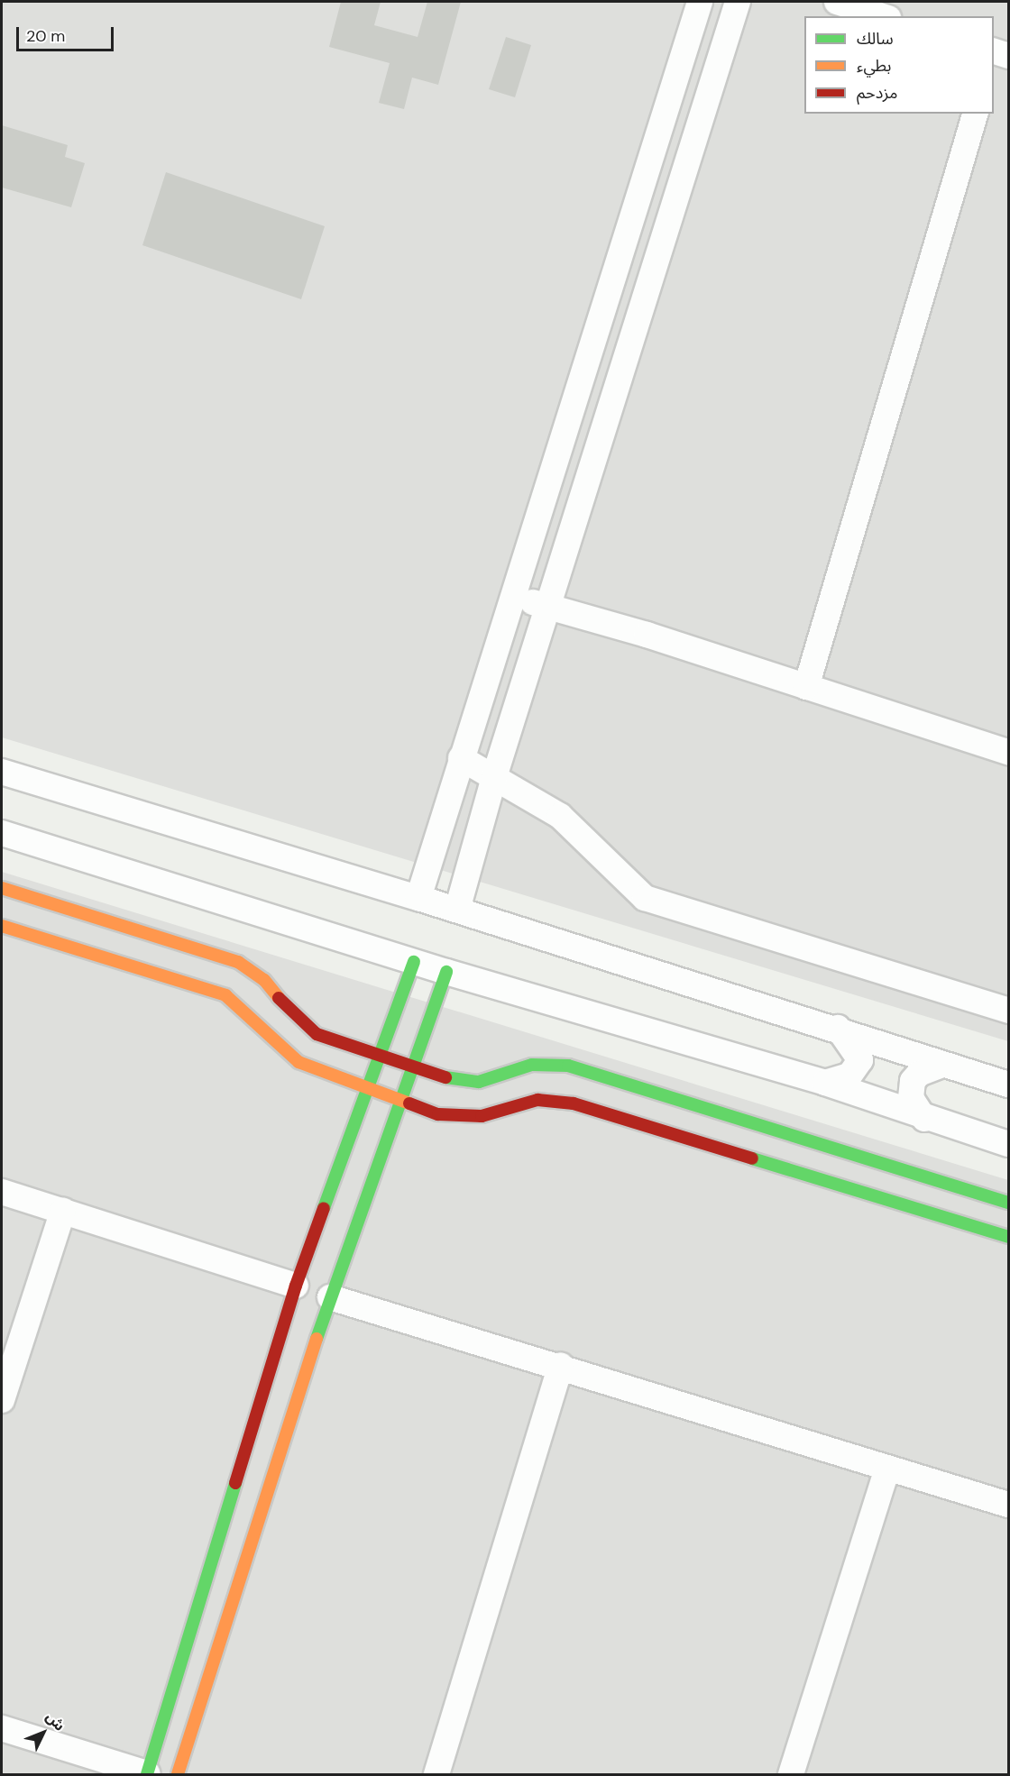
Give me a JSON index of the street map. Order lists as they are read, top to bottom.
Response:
{
  "legend": ["سالك", "بطيء", "مزدحم"],
  "scale_bar": "20 m",
  "north": "top right"
}
